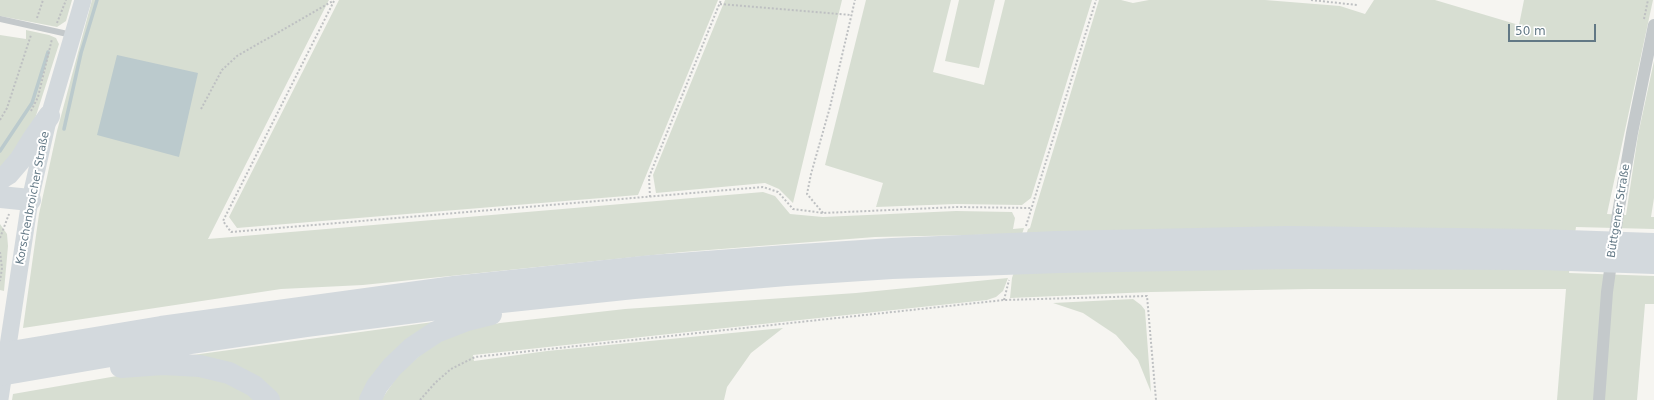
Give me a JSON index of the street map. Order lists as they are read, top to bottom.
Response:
{
  "streets": {
    "main road": ["Korschenbroicher Straße"],
    "street": ["Büttgener Straße"]
  },
  "scale_bar": "50 m"
}
